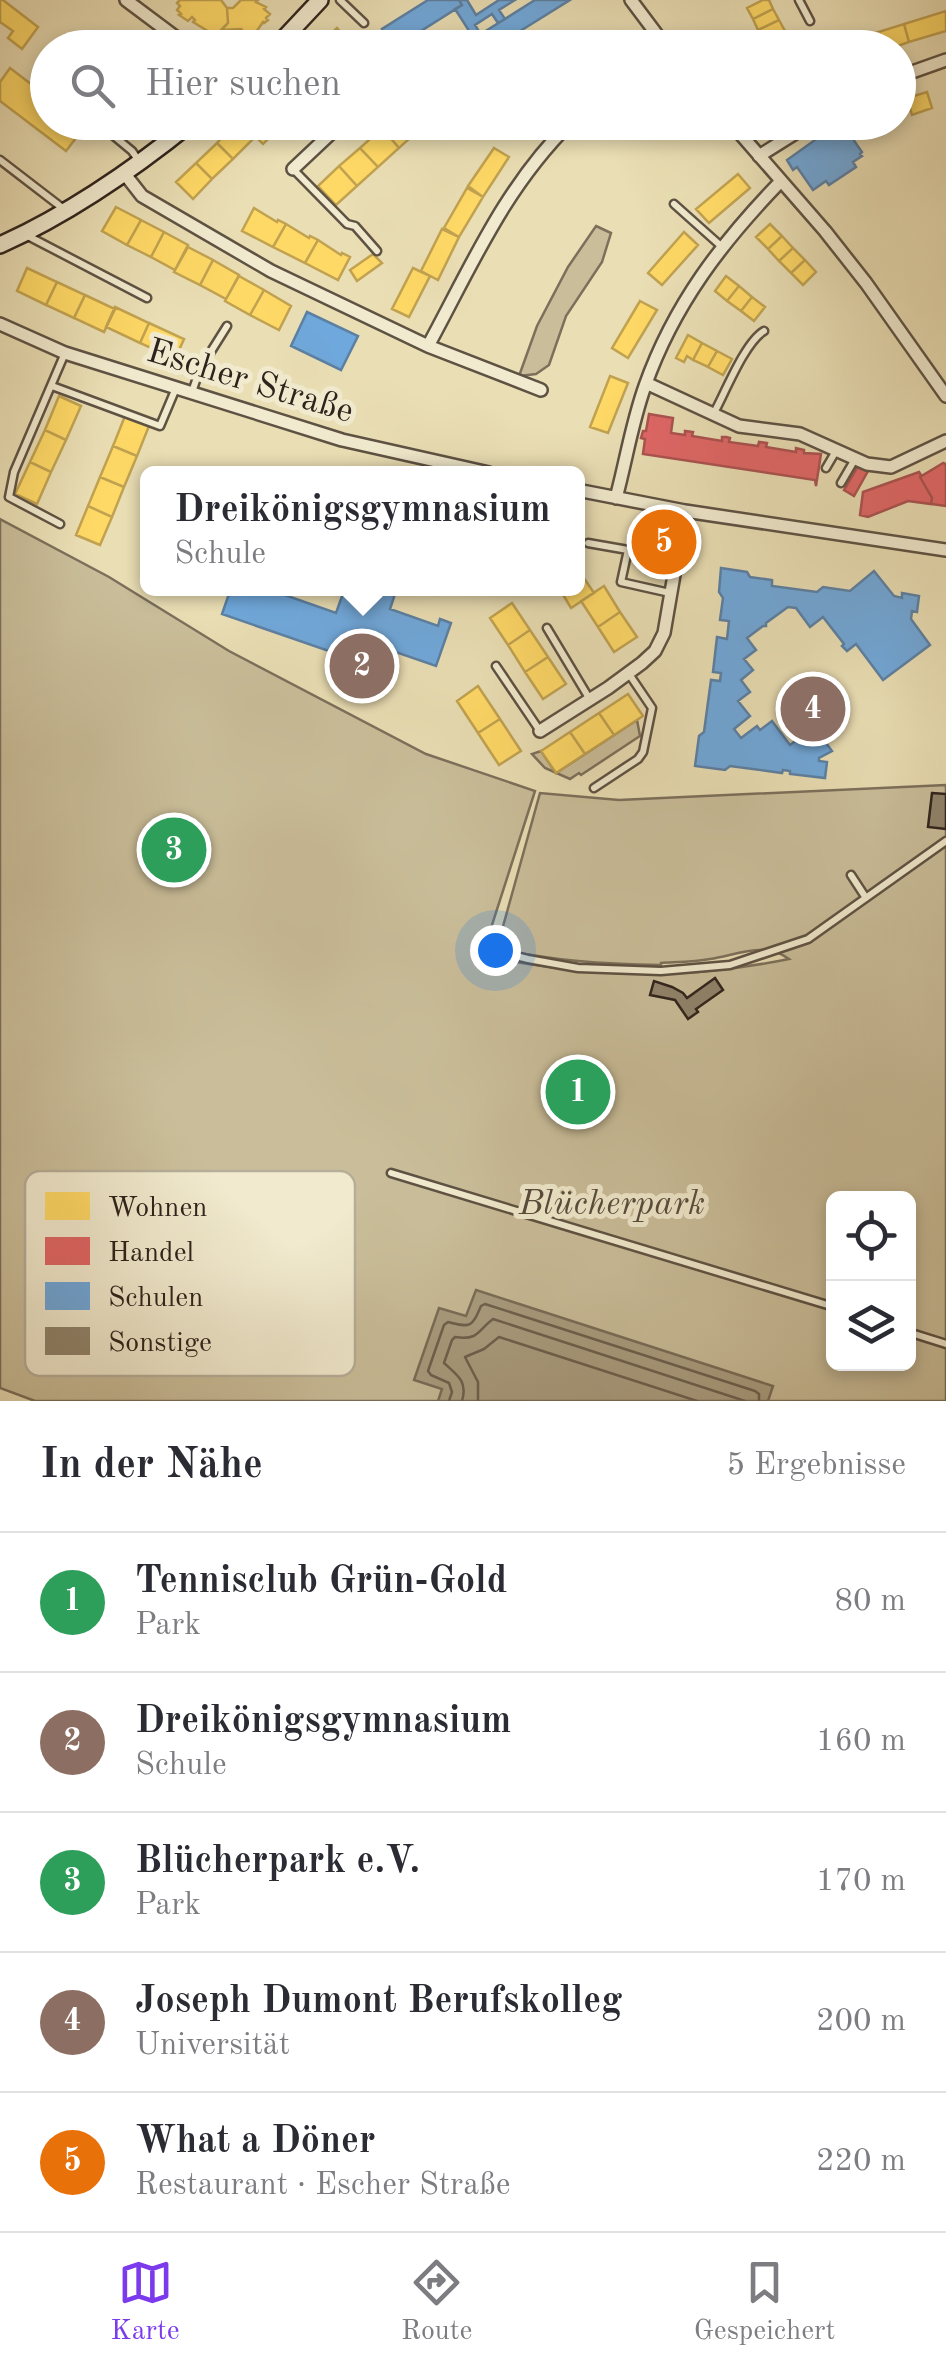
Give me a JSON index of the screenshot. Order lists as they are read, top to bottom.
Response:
{
  "streets": {
    "street": ["Escher Straße"]
  },
  "parks": ["Blücherpark"],
  "legend": [
    "Wohnen",
    "Handel",
    "Schulen",
    "Sonstige"
  ],
  "page": {
    "search": "Hier suchen",
    "popup": ["Dreikönigsgymnasium", "Schule"],
    "pins": [
      "5",
      "2",
      "4",
      "3",
      "1"
    ],
    "heading": ["In der Nähe", "5 Ergebnisse"],
    "list": [
      {
        "mark": "1",
        "name": "Tennisclub Grün-Gold",
        "note": "Park",
        "value": "80 m"
      },
      {
        "mark": "2",
        "name": "Dreikönigsgymnasium",
        "note": "Schule",
        "value": "160 m"
      },
      {
        "mark": "3",
        "name": "Blücherpark e.V.",
        "note": "Park",
        "value": "170 m"
      },
      {
        "mark": "4",
        "name": "Joseph Dumont Berufskolleg",
        "note": "Universität",
        "value": "200 m"
      },
      {
        "mark": "5",
        "name": "What a Döner",
        "note": "Restaurant · Escher Straße",
        "value": "220 m"
      }
    ],
    "nav": ["Karte", "Route", "Gespeichert"]
  }
}
